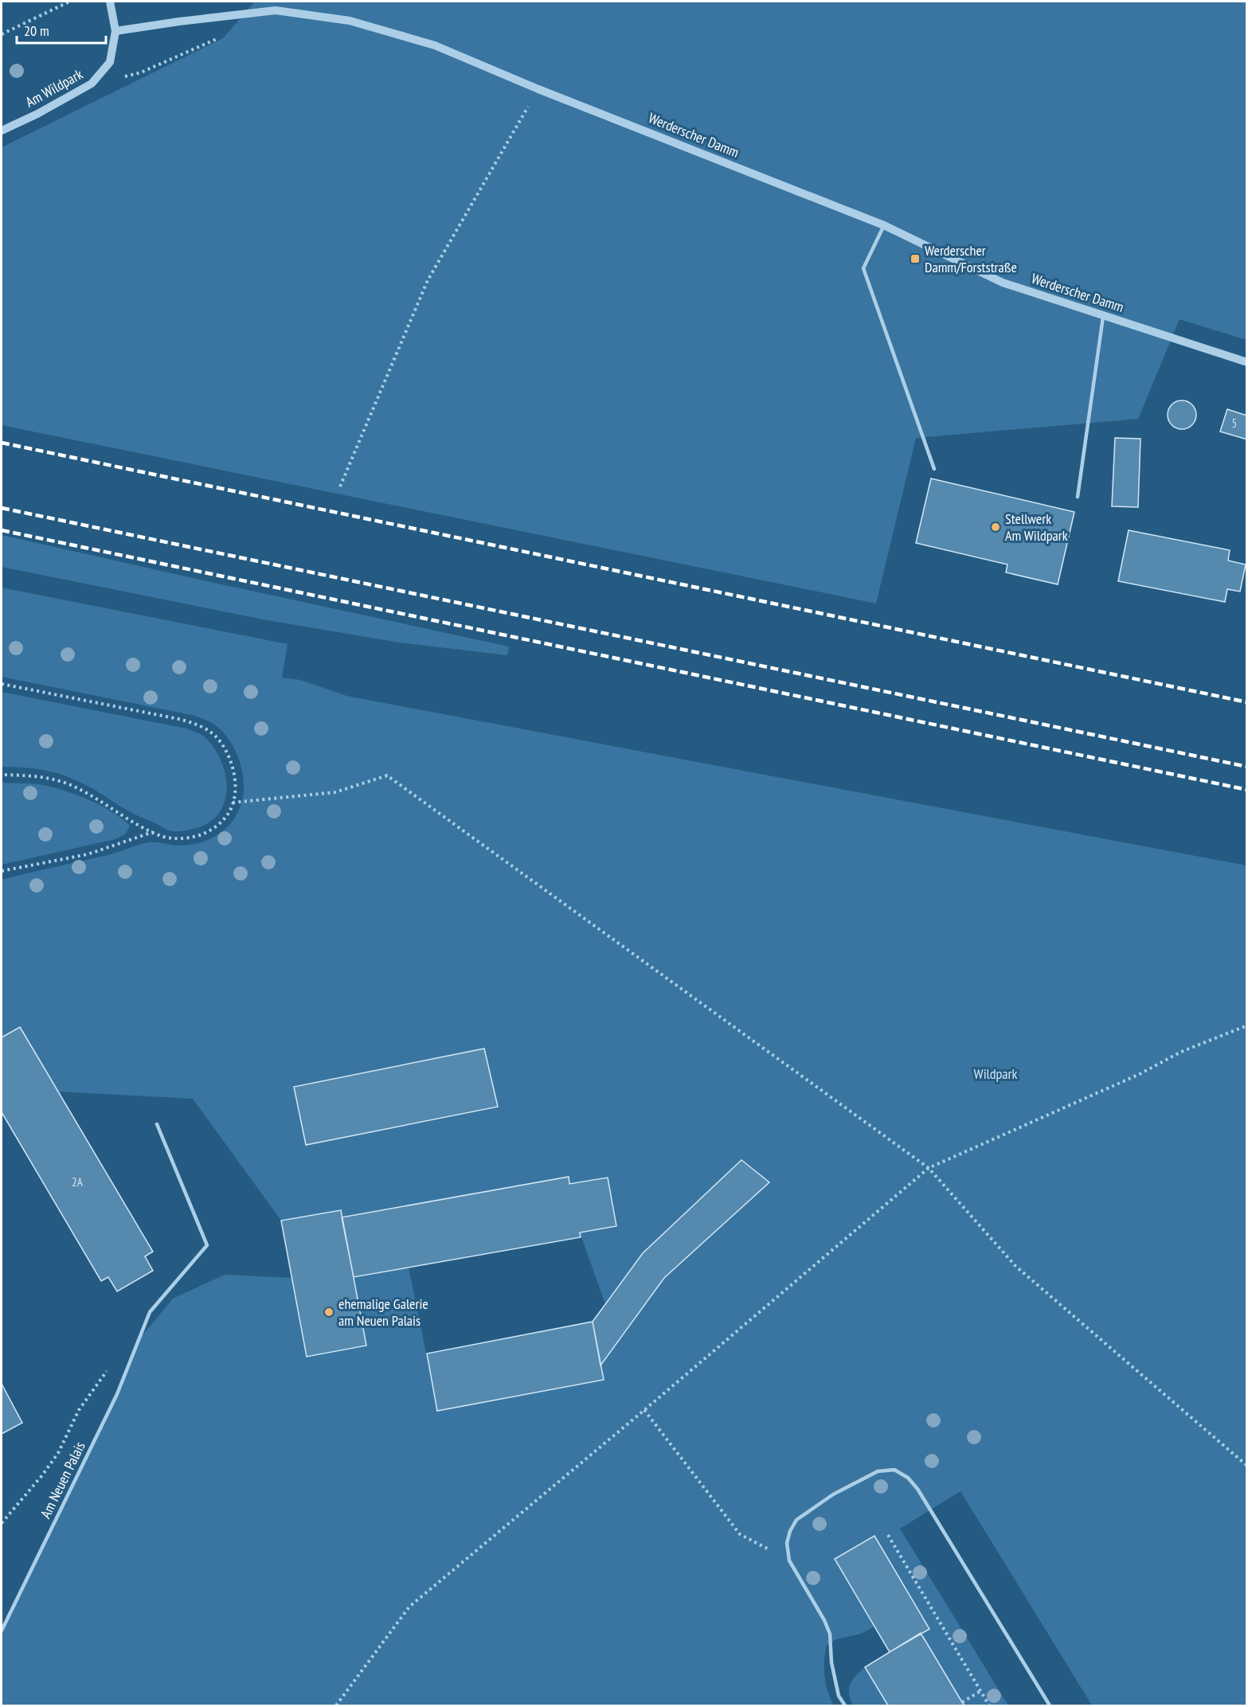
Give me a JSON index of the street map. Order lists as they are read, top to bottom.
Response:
{
  "streets": {
    "street": ["Am Wildpark", "Werderscher Damm"],
    "lane": ["Am Neuen Palais"]
  },
  "crossings": [
    ["Am Wildpark", "Werderscher Damm"]
  ],
  "parks": ["Wildpark"],
  "places": {
    "transit": ["Werderscher Damm/Forststraße"],
    "other": ["Stellwerk Am Wildpark", "ehemalige Galerie am Neuen Palais"]
  },
  "house_numbers": ["5", "2A"],
  "scale_bar": "20 m"
}
